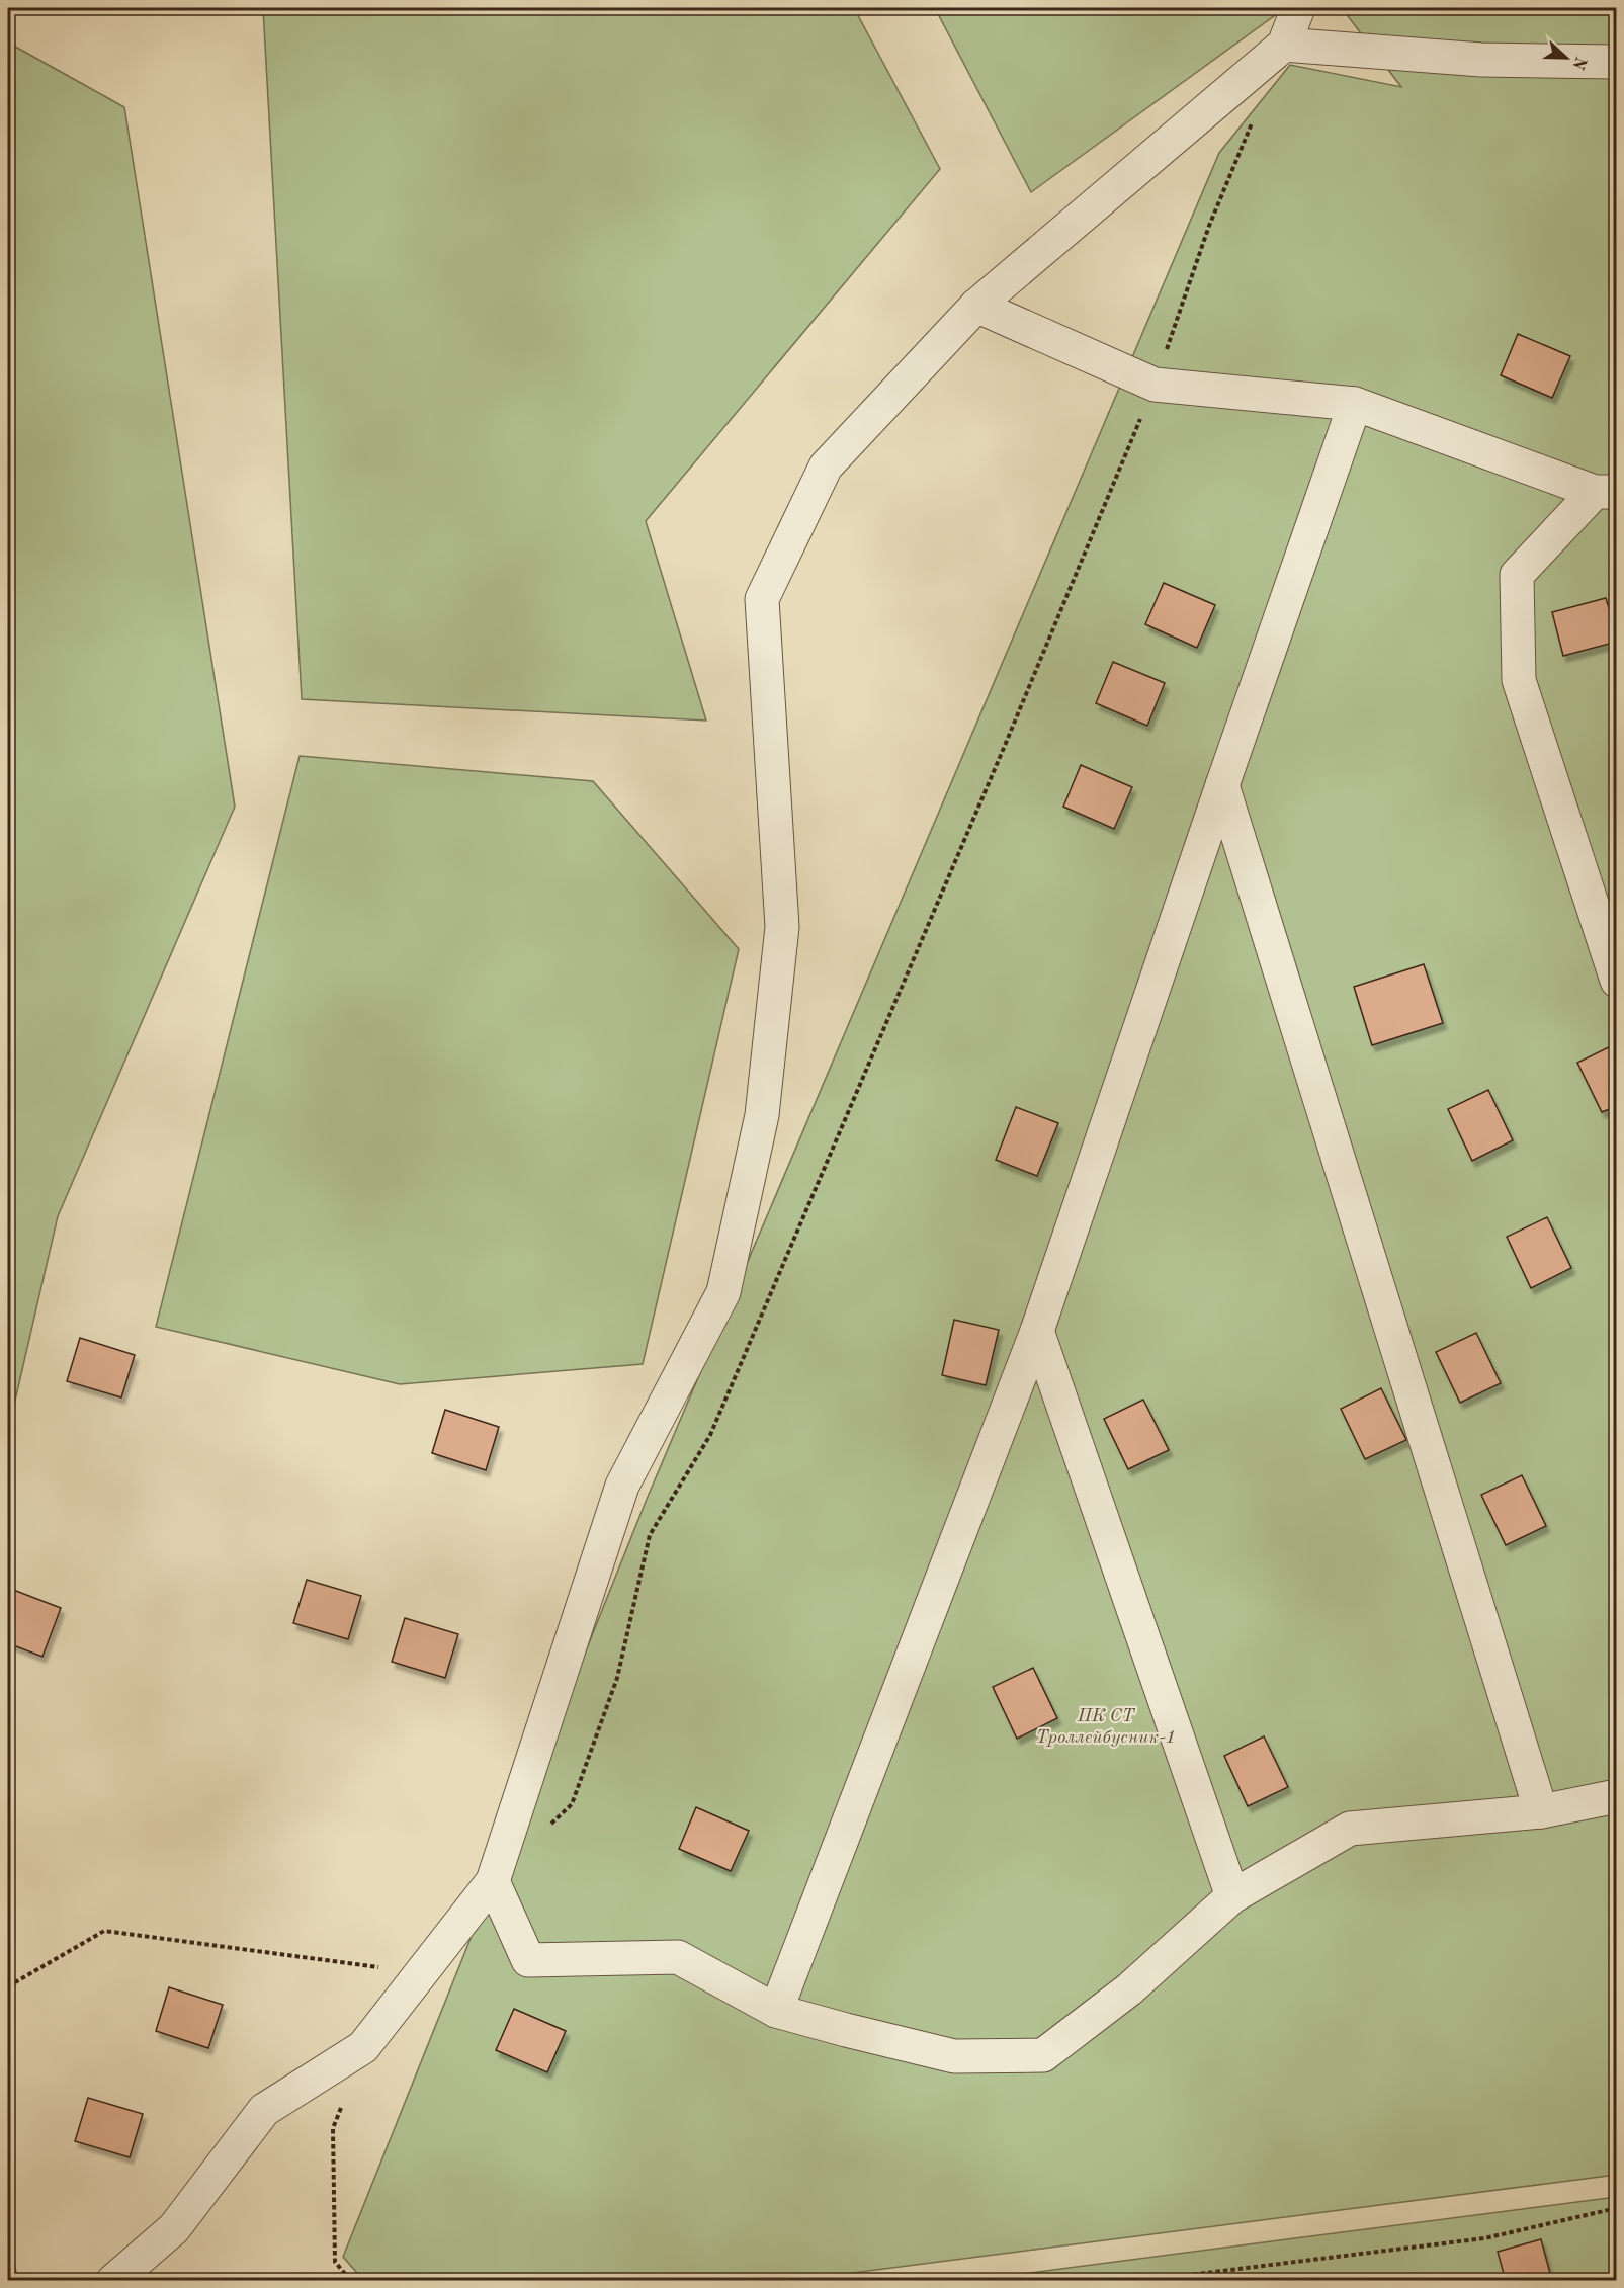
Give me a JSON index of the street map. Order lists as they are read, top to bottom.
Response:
{
  "parks": ["ПК СТ Троллейбусник-1"],
  "north": "right"
}
